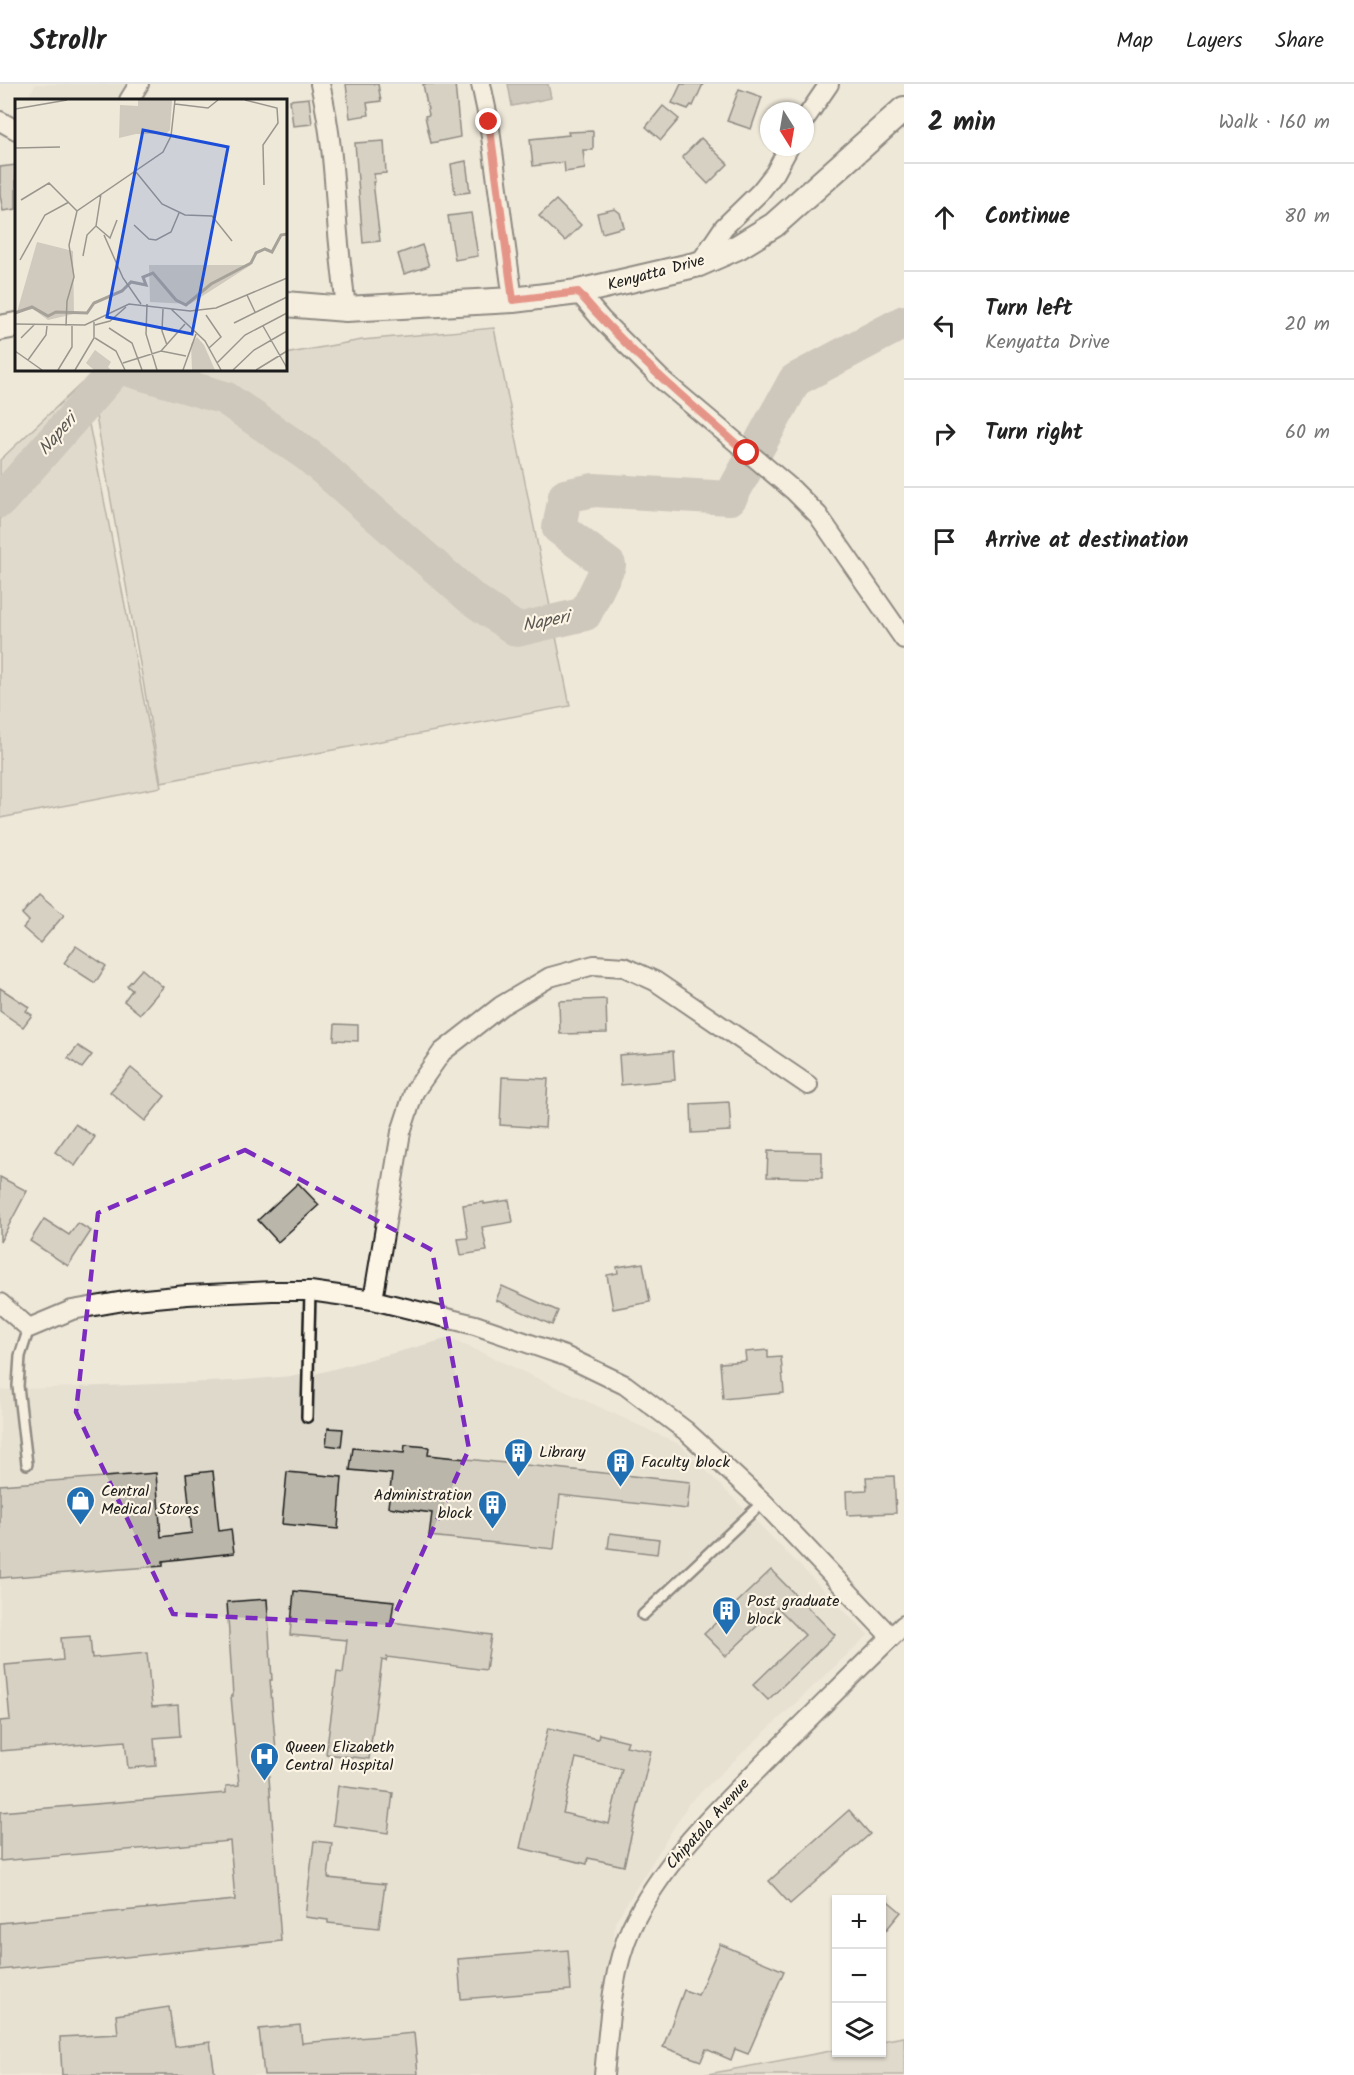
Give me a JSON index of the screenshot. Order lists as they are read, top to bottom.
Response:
{
  "streets": {
    "main road": ["Kenyatta Drive"],
    "street": ["Chipatala Avenue"]
  },
  "water": ["Naperi"],
  "places": {
    "building": [
      "Library",
      "Faculty block",
      "Administration block",
      "Post graduate block"
    ],
    "shop": ["Central Medical Stores"],
    "hospital": ["Queen Elizabeth Central Hospital"]
  },
  "north": "bottom",
  "page": {
    "header": "Strollr",
    "nav": ["Map", "Layers", "Share"],
    "heading": ["2 min", "Walk · 160 m"],
    "list": [
      ["Continue", "80 m"],
      ["Turn left", "Kenyatta Drive", "20 m"],
      ["Turn right", "60 m"],
      "Arrive at destination"
    ],
    "map_buttons": ["+", "−"]
  }
}
